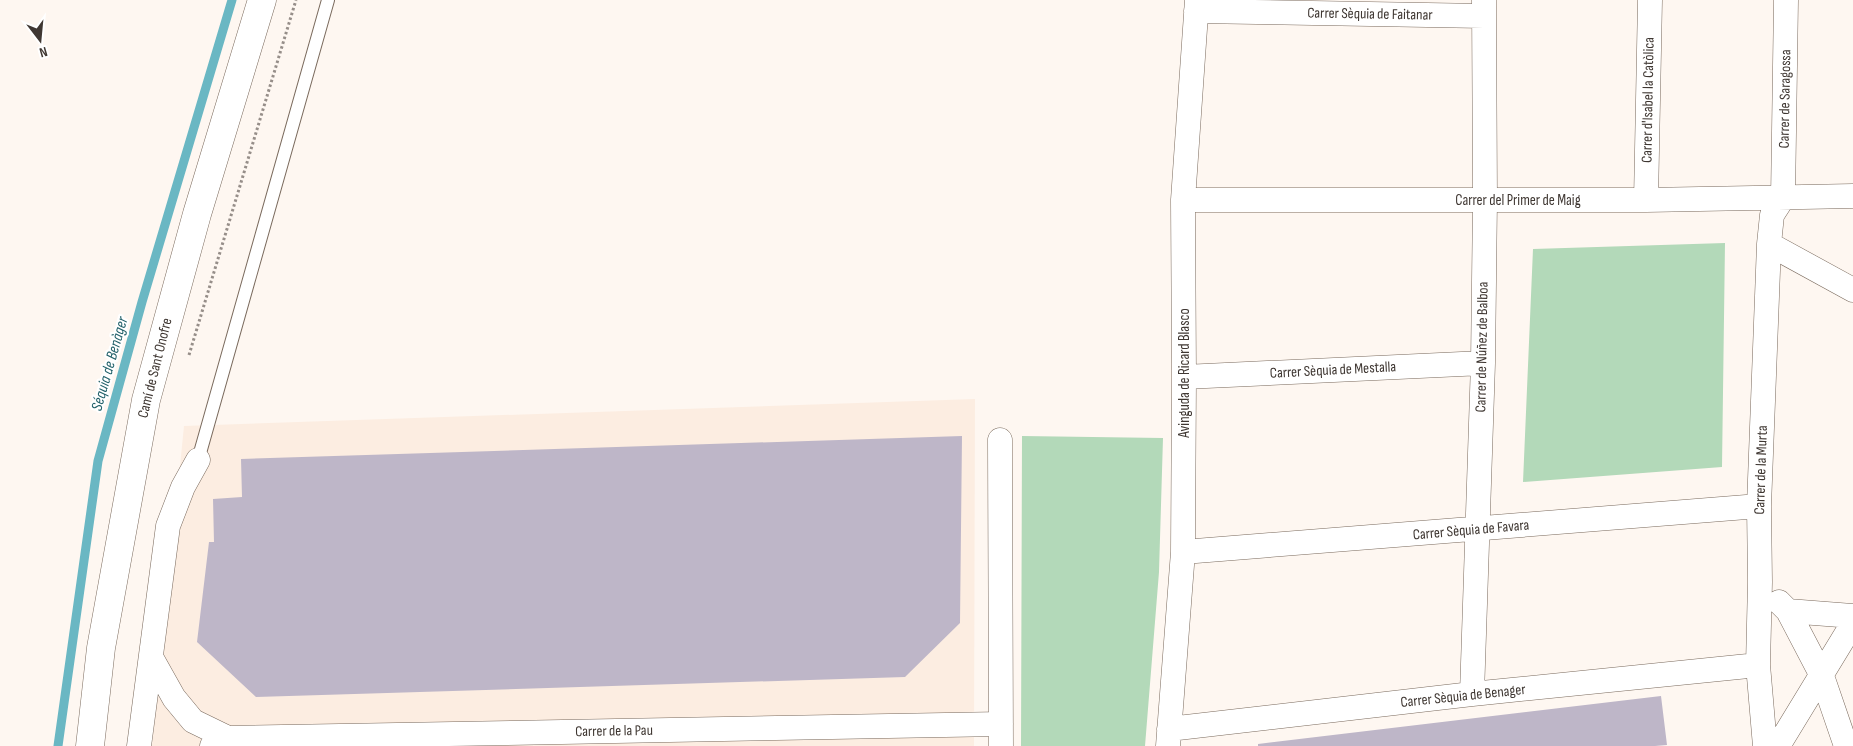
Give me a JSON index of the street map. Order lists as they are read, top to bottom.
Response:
{
  "streets": {
    "main road": ["Camí de Sant Onofre"],
    "street": [
      "Carrer Sèquia de Faitanar",
      "Carrer de Saragossa",
      "Carrer d'Isabel la Catòlica",
      "Carrer del Primer de Maig",
      "Carrer de Núñez de Balboa",
      "Carrer Sèquia de Mestalla",
      "Avinguda de Ricard Blasco",
      "Carrer de la Murta",
      "Carrer Sèquia de Favara",
      "Carrer Sèquia de Benager",
      "Carrer de la Pau"
    ]
  },
  "crossings": [
    ["Carrer Sèquia de Faitanar", "Carrer de Núñez de Balboa"],
    ["Carrer Sèquia de Faitanar", "Avinguda de Ricard Blasco"],
    ["Carrer de Saragossa", "Carrer del Primer de Maig"],
    ["Carrer de Saragossa", "Carrer de la Murta"],
    ["Carrer d'Isabel la Catòlica", "Carrer del Primer de Maig"],
    ["Carrer del Primer de Maig", "Carrer de Núñez de Balboa"],
    ["Carrer del Primer de Maig", "Avinguda de Ricard Blasco"],
    ["Carrer del Primer de Maig", "Carrer de la Murta"],
    ["Carrer de Núñez de Balboa", "Carrer Sèquia de Mestalla"],
    ["Carrer de Núñez de Balboa", "Carrer Sèquia de Favara"],
    ["Carrer de Núñez de Balboa", "Carrer Sèquia de Benager"],
    ["Carrer Sèquia de Mestalla", "Avinguda de Ricard Blasco"],
    ["Avinguda de Ricard Blasco", "Carrer Sèquia de Favara"],
    ["Avinguda de Ricard Blasco", "Carrer Sèquia de Benager"],
    ["Carrer de la Murta", "Carrer Sèquia de Favara"],
    ["Carrer de la Murta", "Carrer Sèquia de Benager"]
  ],
  "water": ["Séquia de Benàger"],
  "north": "bottom"
}
